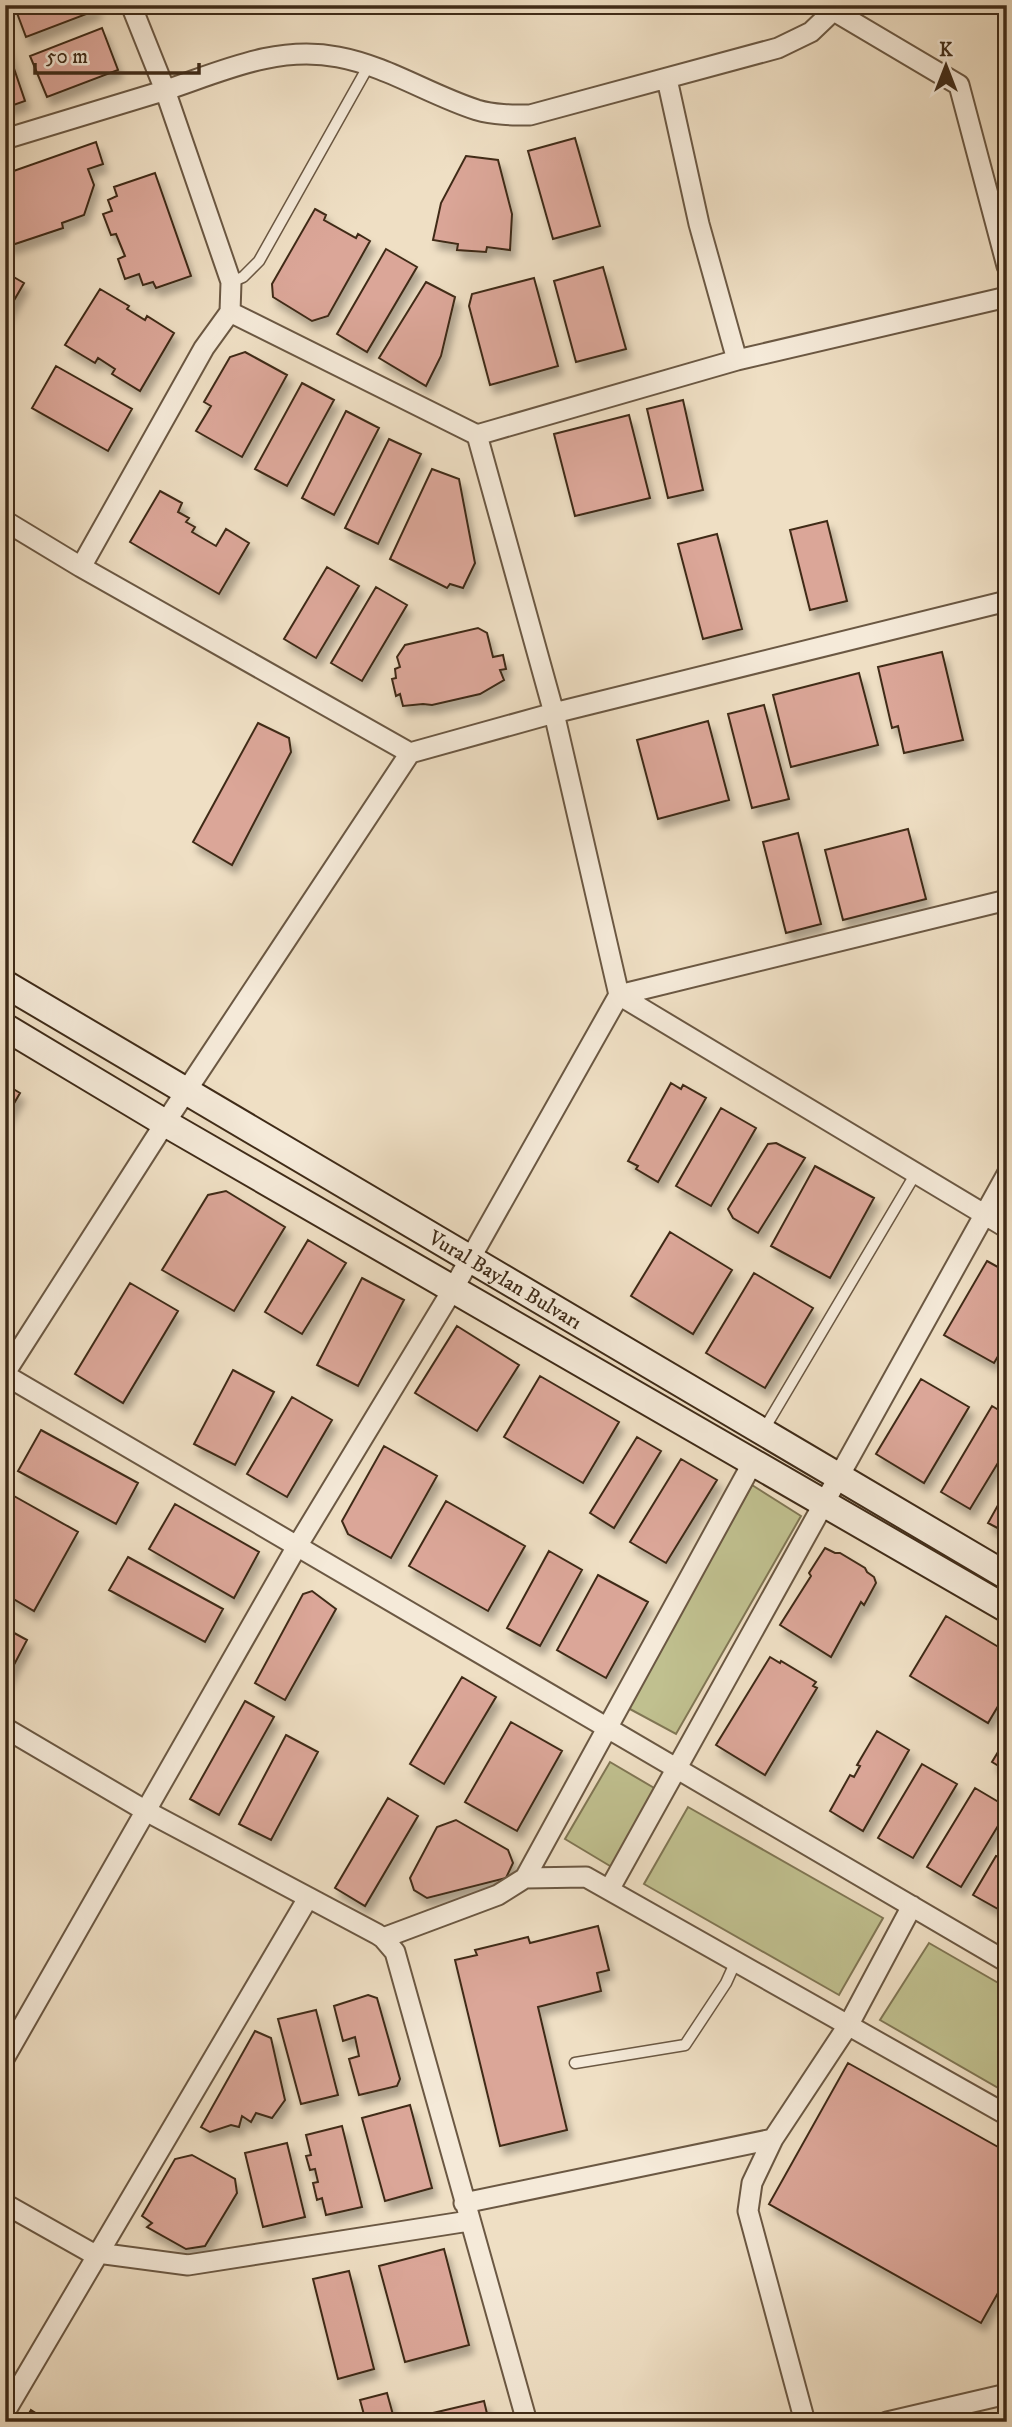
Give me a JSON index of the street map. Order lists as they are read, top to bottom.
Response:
{
  "streets": {
    "main road": ["Vural Baylan Bulvarı"]
  },
  "scale_bar": "50 m",
  "north": "top"
}
